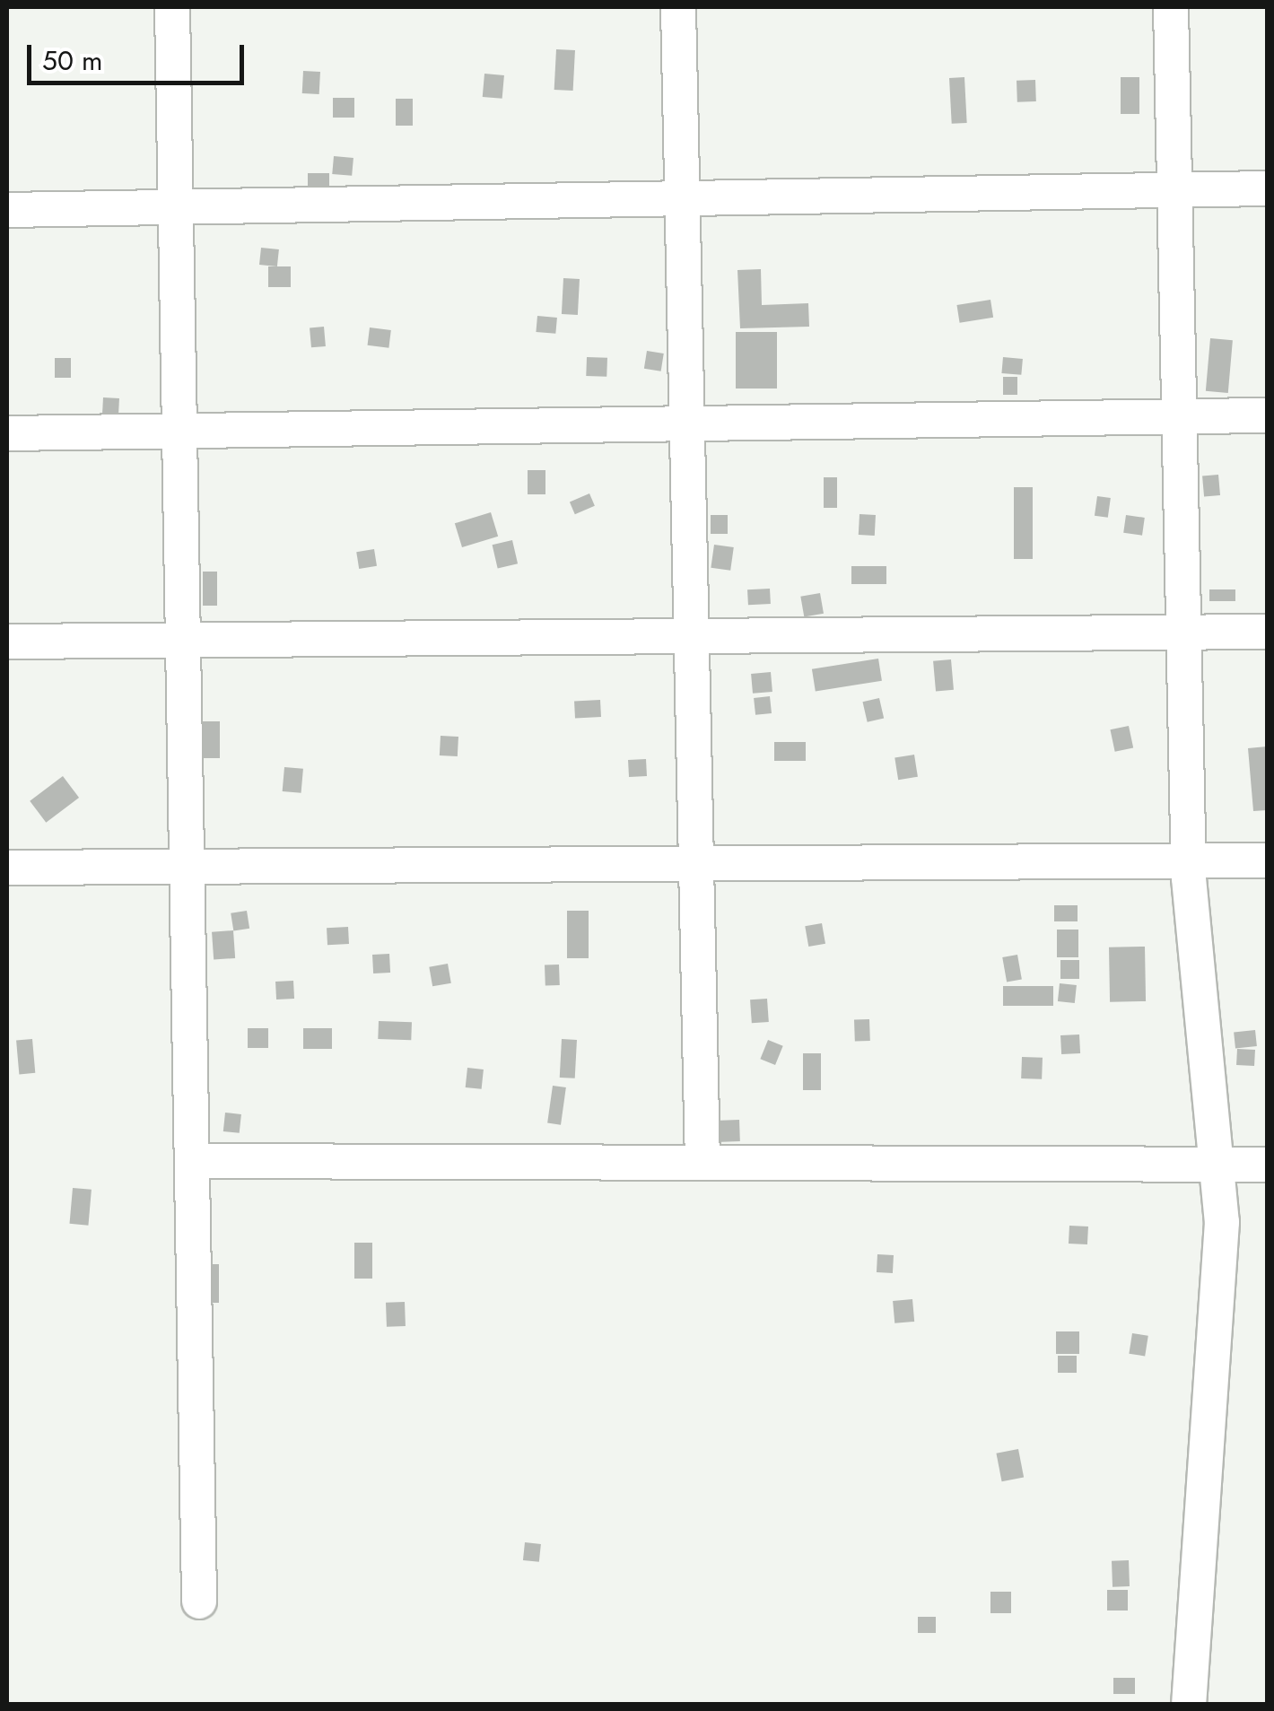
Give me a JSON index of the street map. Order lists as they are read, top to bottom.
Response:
{
  "scale_bar": "50 m"
}
